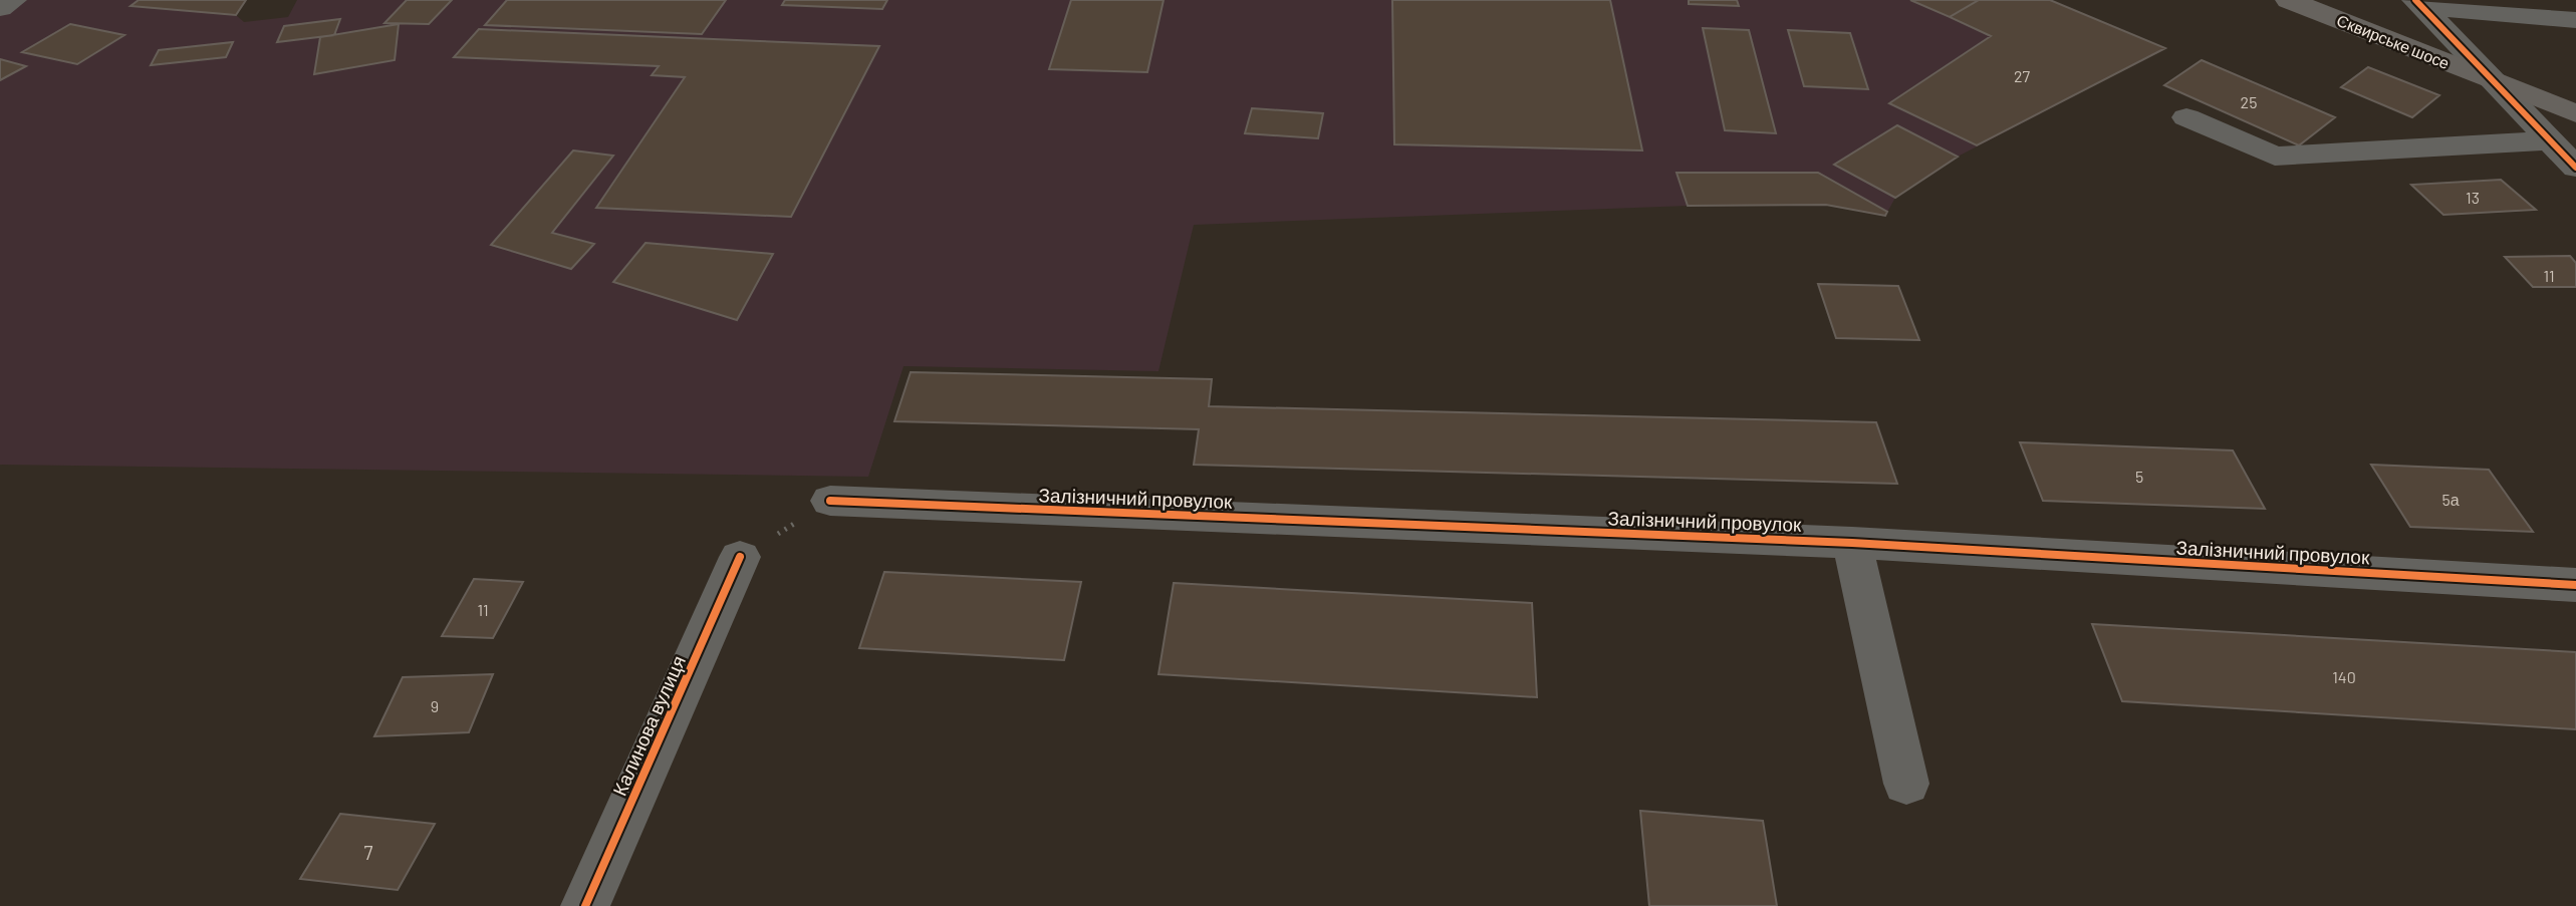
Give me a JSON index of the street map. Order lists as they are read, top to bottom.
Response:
{
  "streets": {
    "main road": ["Сквирське шосе"],
    "street": ["Залізничний провулок", "Калинова вулиця"]
  },
  "house_numbers": [
    "27",
    "25",
    "13",
    "11",
    "5",
    "5а",
    "11",
    "140",
    "9",
    "7"
  ]
}
